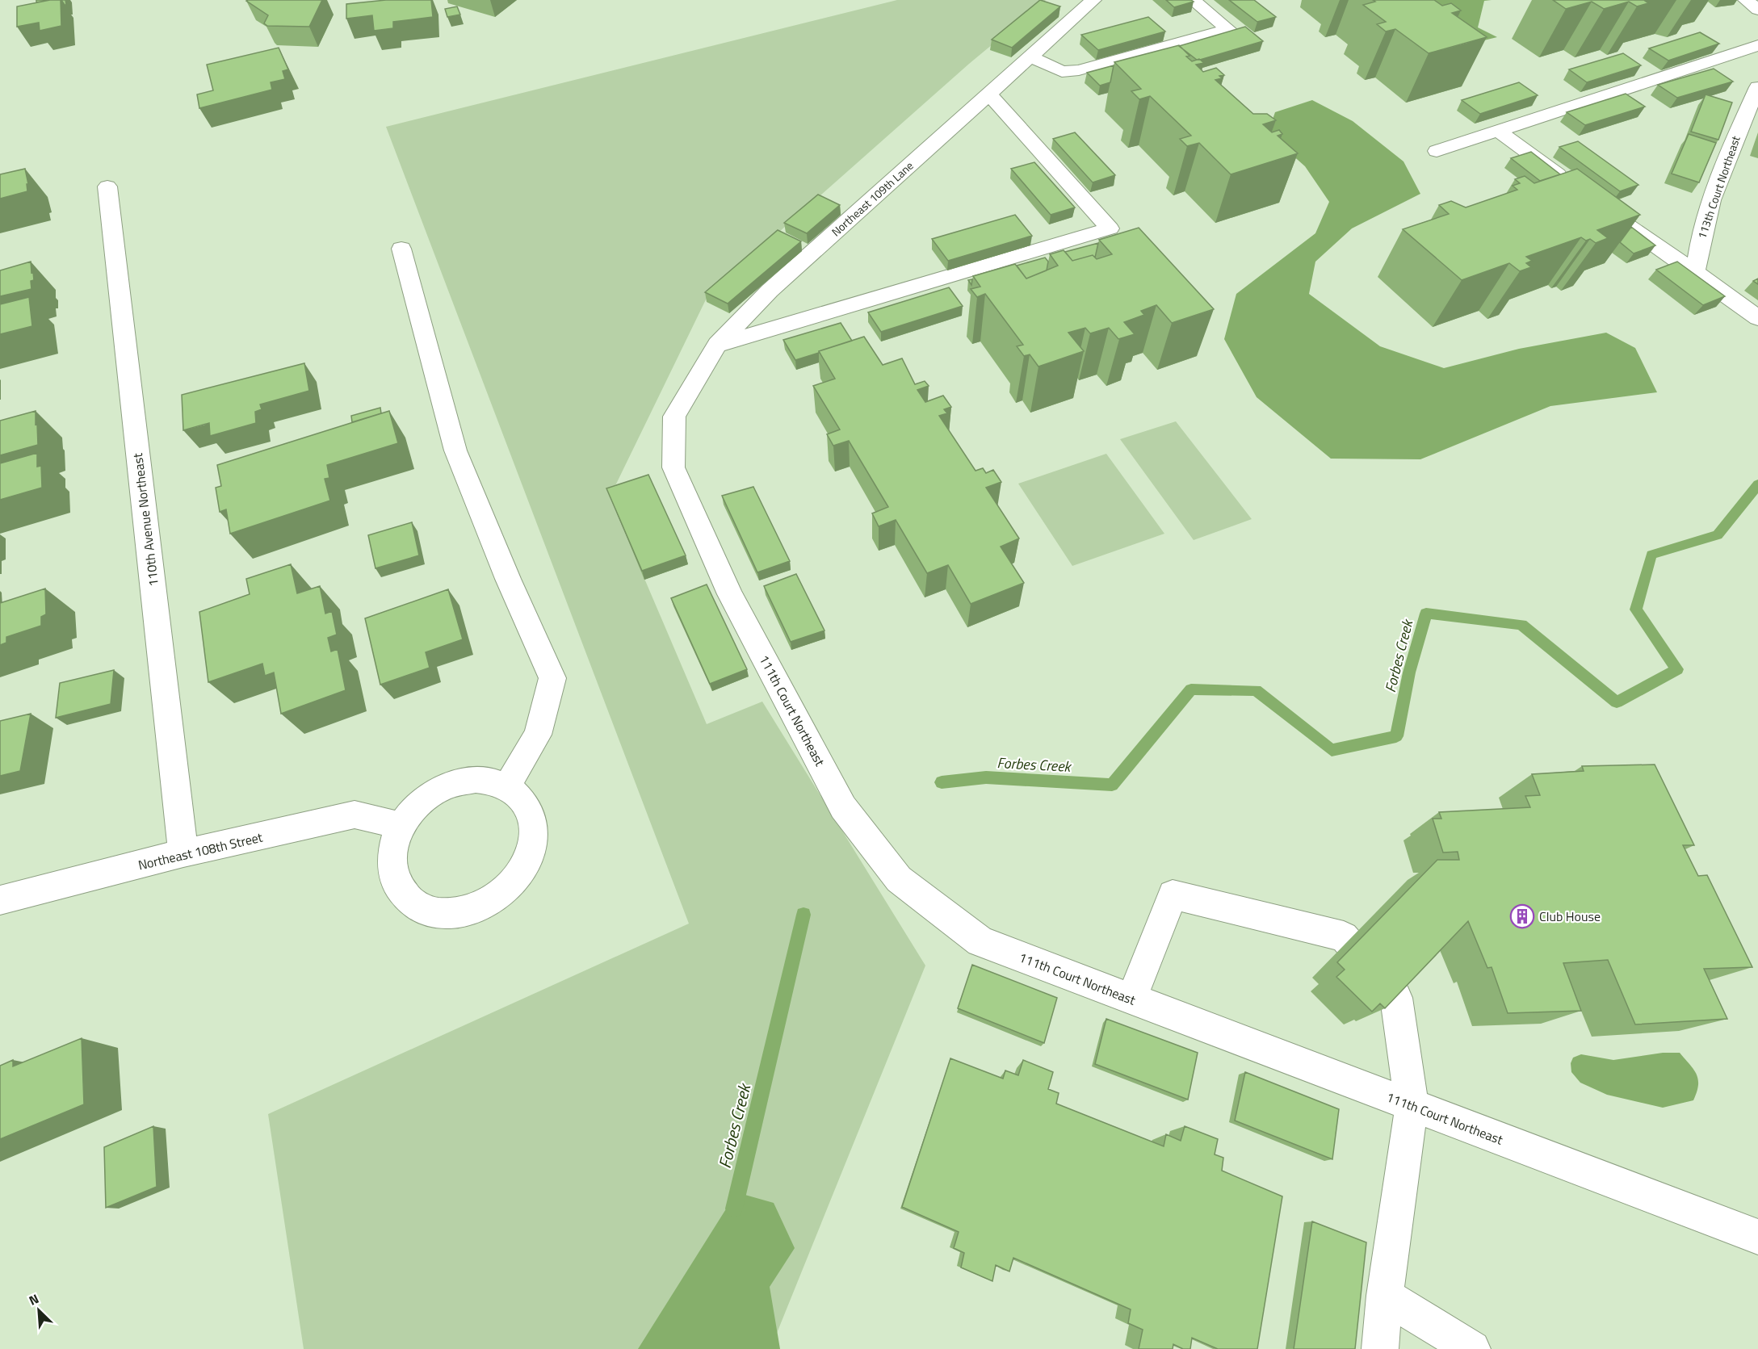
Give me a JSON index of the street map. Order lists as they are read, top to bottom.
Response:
{
  "streets": {
    "street": [
      "113th Court Northeast",
      "Northeast 109th Lane",
      "110th Avenue Northeast",
      "111th Court Northeast",
      "Northeast 108th Street"
    ]
  },
  "crossings": [
    ["Northeast 109th Lane", "111th Court Northeast"],
    ["110th Avenue Northeast", "Northeast 108th Street"]
  ],
  "water": ["Forbes Creek"],
  "places": {
    "building": ["Club House"]
  },
  "north": "top left"
}
